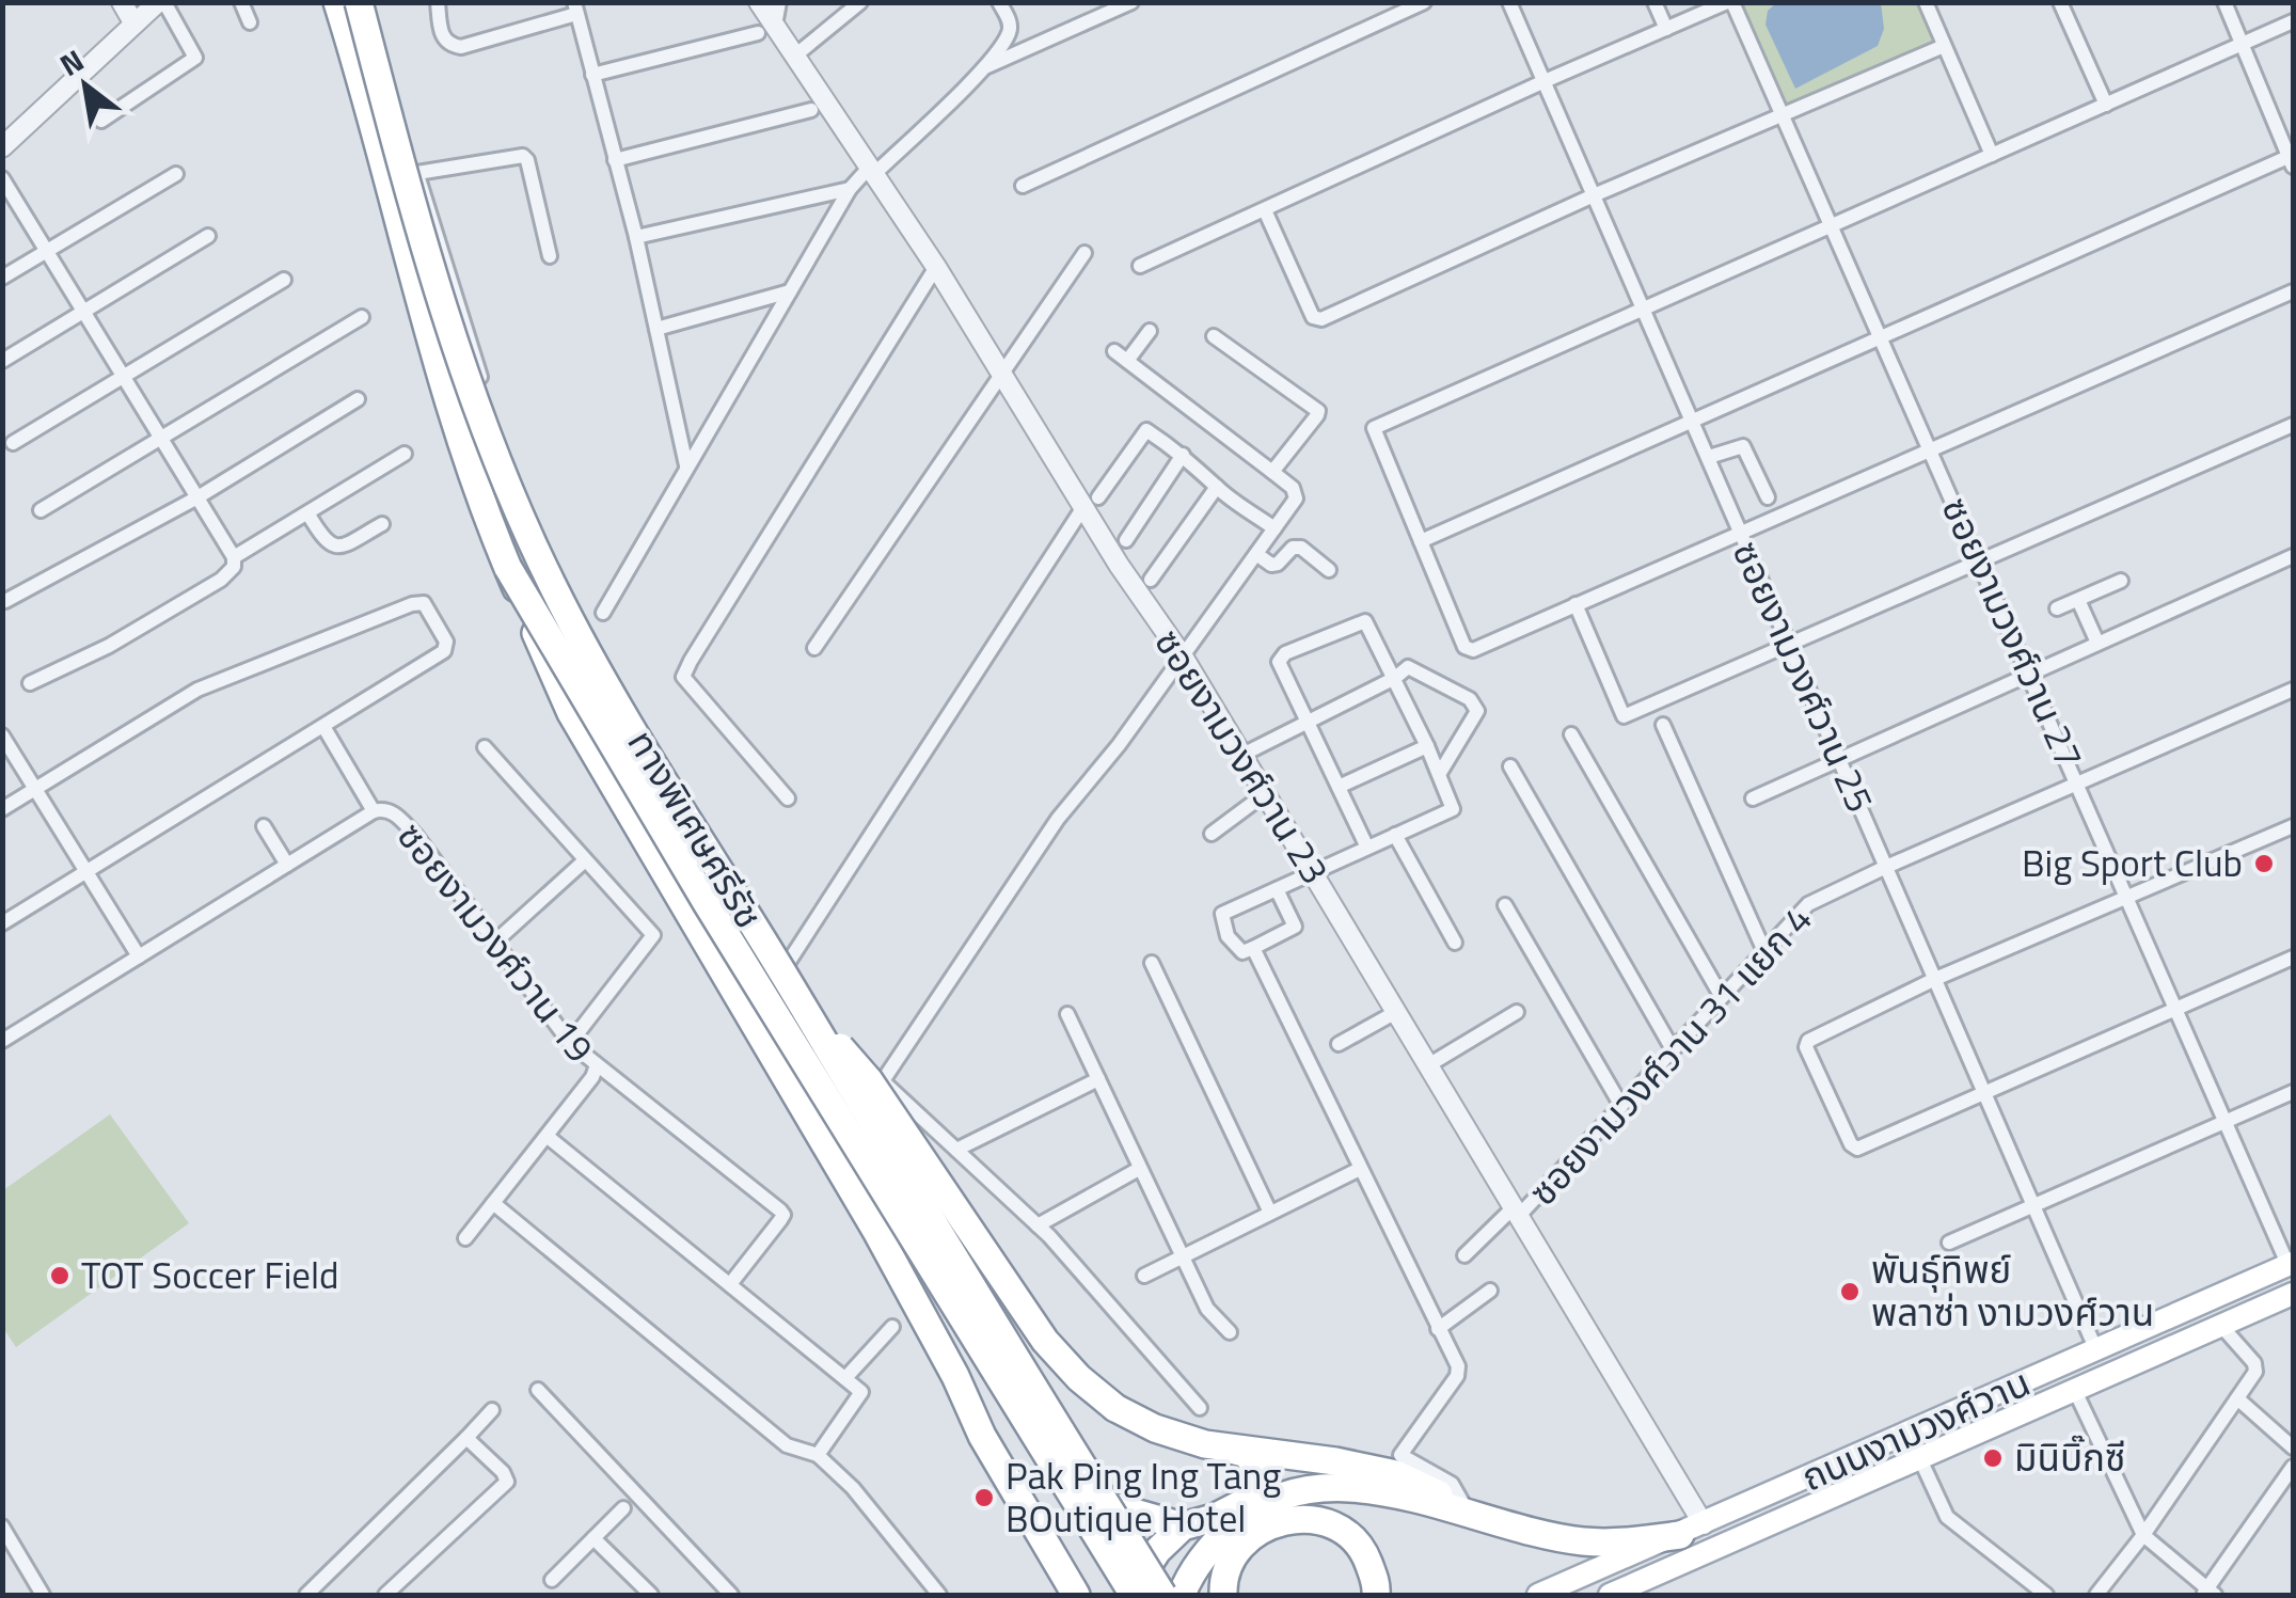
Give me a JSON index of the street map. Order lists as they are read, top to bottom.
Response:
{
  "streets": {
    "highway": ["ทางพิเศษศรีรัช"],
    "main road": ["ถนนงามวงศ์วาน"],
    "street": [
      "ซอยงามวงศ์วาน 27",
      "ซอยงามวงศ์วาน 25",
      "ซอยงามวงศ์วาน 23",
      "ซอยงามวงศ์วาน 19",
      "ซอยงามวงศ์วาน 31 แยก 4"
    ]
  },
  "crossings": [
    ["ซอยงามวงศ์วาน 27", "ซอยงามวงศ์วาน 25"],
    ["ซอยงามวงศ์วาน 27", "ซอยงามวงศ์วาน 31 แยก 4"],
    ["ซอยงามวงศ์วาน 27", "ถนนงามวงศ์วาน"],
    ["ซอยงามวงศ์วาน 25", "ซอยงามวงศ์วาน 31 แยก 4"],
    ["ซอยงามวงศ์วาน 25", "ถนนงามวงศ์วาน"],
    ["ซอยงามวงศ์วาน 23", "ซอยงามวงศ์วาน 31 แยก 4"],
    ["ซอยงามวงศ์วาน 23", "ถนนงามวงศ์วาน"]
  ],
  "places": [
    "Big Sport Club",
    "TOT Soccer Field",
    "พันธุ์ทิพย์ พลาซ่า งามวงศ์วาน",
    "มินิบิ๊กซี",
    "Pak Ping Ing Tang BOutique Hotel"
  ],
  "north": "top left"
}
